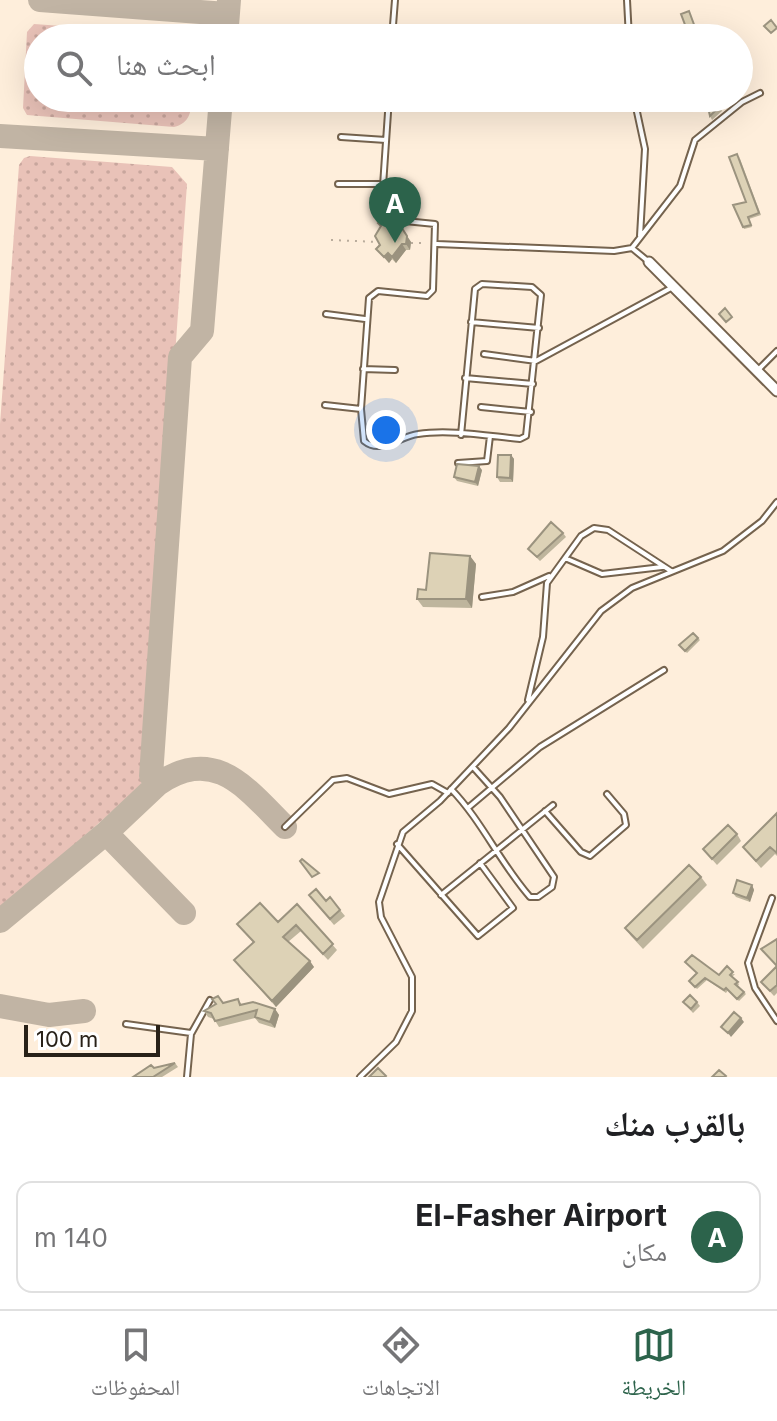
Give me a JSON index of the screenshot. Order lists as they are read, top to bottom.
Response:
{
  "scale_bar": "100 m",
  "page": {
    "search": "ابحث هنا",
    "pins": "A",
    "scale": "100 m",
    "heading": "بالقرب منك",
    "list": [
      {
        "mark": "A",
        "name": "El-Fasher Airport",
        "note": "مكان",
        "value": "140 m"
      }
    ],
    "nav": ["الخريطة", "الاتجاهات", "المحفوظات"]
  }
}
